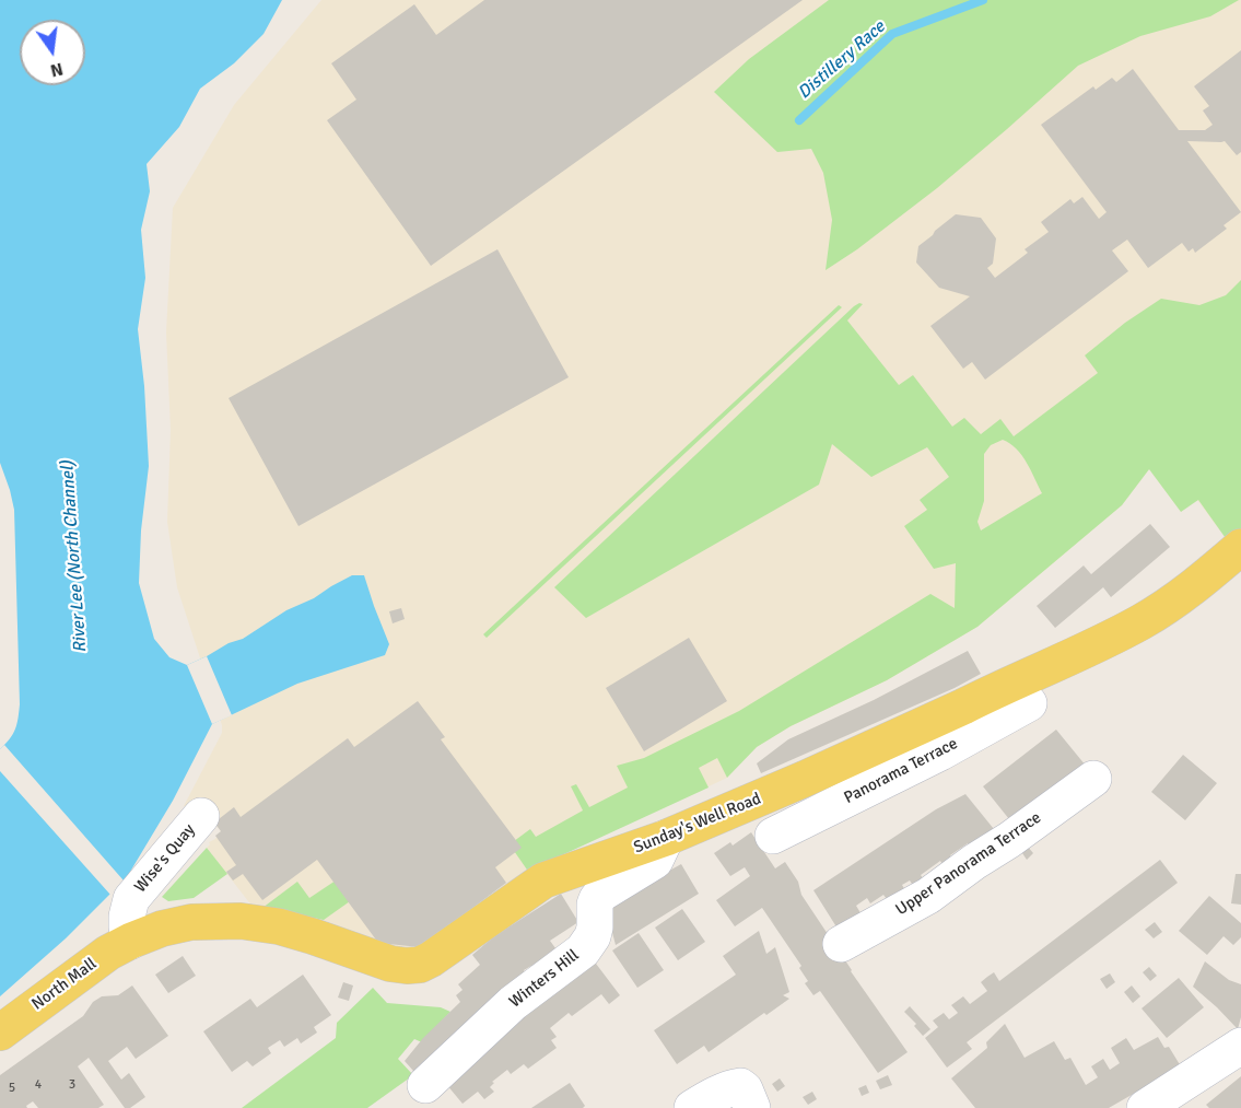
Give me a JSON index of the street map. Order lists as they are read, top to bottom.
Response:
{
  "streets": {
    "main road": ["Sunday's Well Road", "North Mall"],
    "street": [
      "Panorama Terrace",
      "Wise's Quay",
      "Upper Panorama Terrace",
      "Winters Hill"
    ]
  },
  "crossings": [
    ["Sunday's Well Road", "Wise's Quay"],
    ["Sunday's Well Road", "Winters Hill"],
    ["Sunday's Well Road", "North Mall"],
    ["Wise's Quay", "North Mall"]
  ],
  "water": ["Distillery Race", "River Lee (North Channel)"],
  "house_numbers": ["4", "3", "5"],
  "north": "bottom"
}
